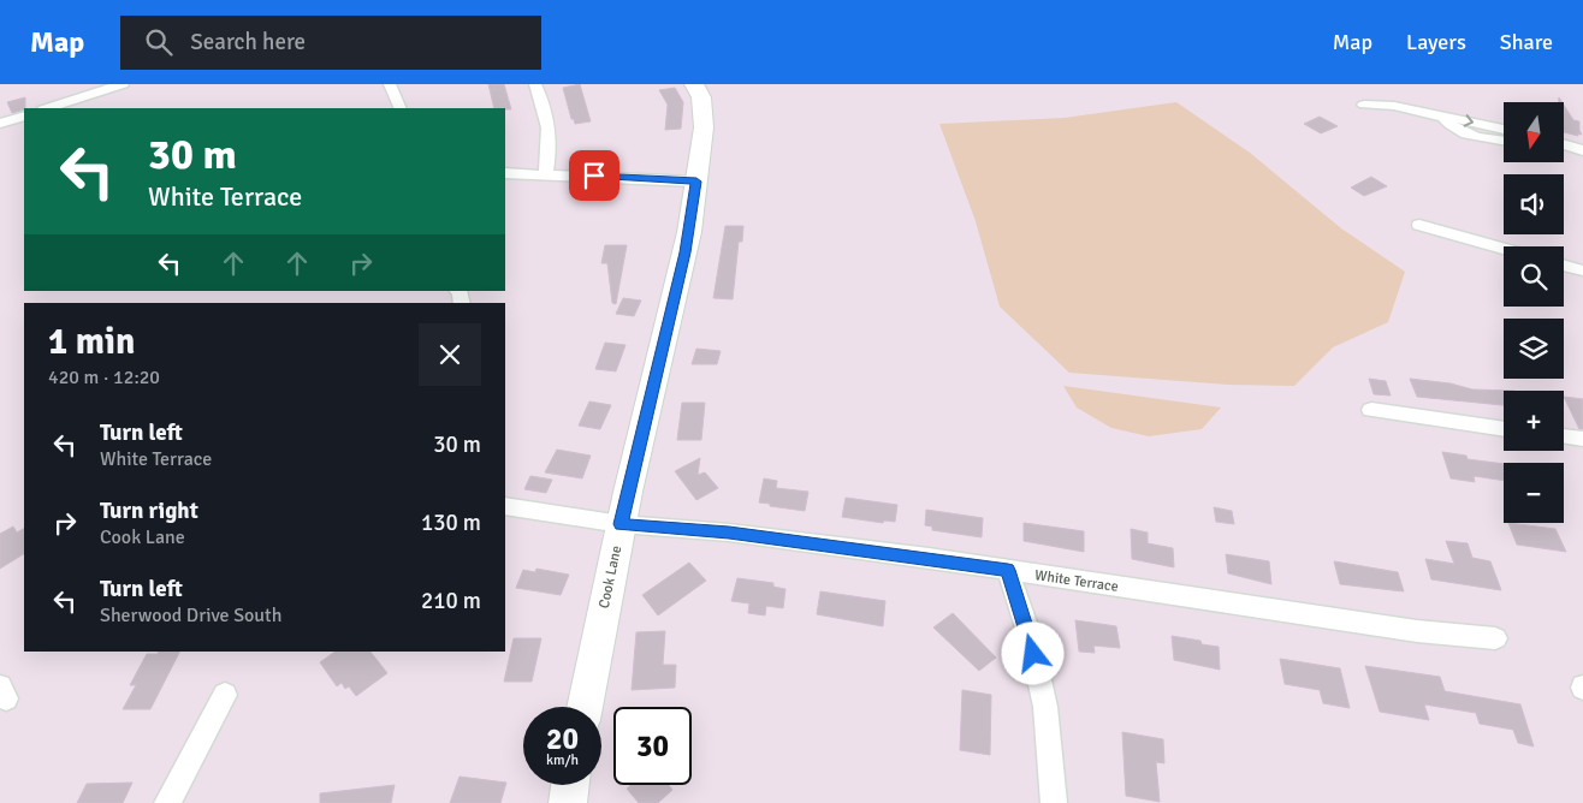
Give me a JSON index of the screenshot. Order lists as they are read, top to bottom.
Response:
{
  "streets": {
    "street": ["Cook Lane", "White Terrace"]
  },
  "crossings": [
    ["Cook Lane", "White Terrace"]
  ],
  "north": "bottom",
  "page": {
    "header": "Map",
    "search": "Search here",
    "nav": ["Map", "Layers", "Share"],
    "map_buttons": ["+", "−"],
    "turn": ["30 m", "White Terrace"],
    "heading": ["1 min", "420 m · 12:20"],
    "list": [
      {
        "name": "Turn left",
        "note": "White Terrace",
        "value": "30 m"
      },
      {
        "name": "Turn right",
        "note": "Cook Lane",
        "value": "130 m"
      },
      {
        "name": "Turn left",
        "note": "Sherwood Drive South",
        "value": "210 m"
      }
    ],
    "speed": "20 km/h",
    "limit": "30"
  }
}
